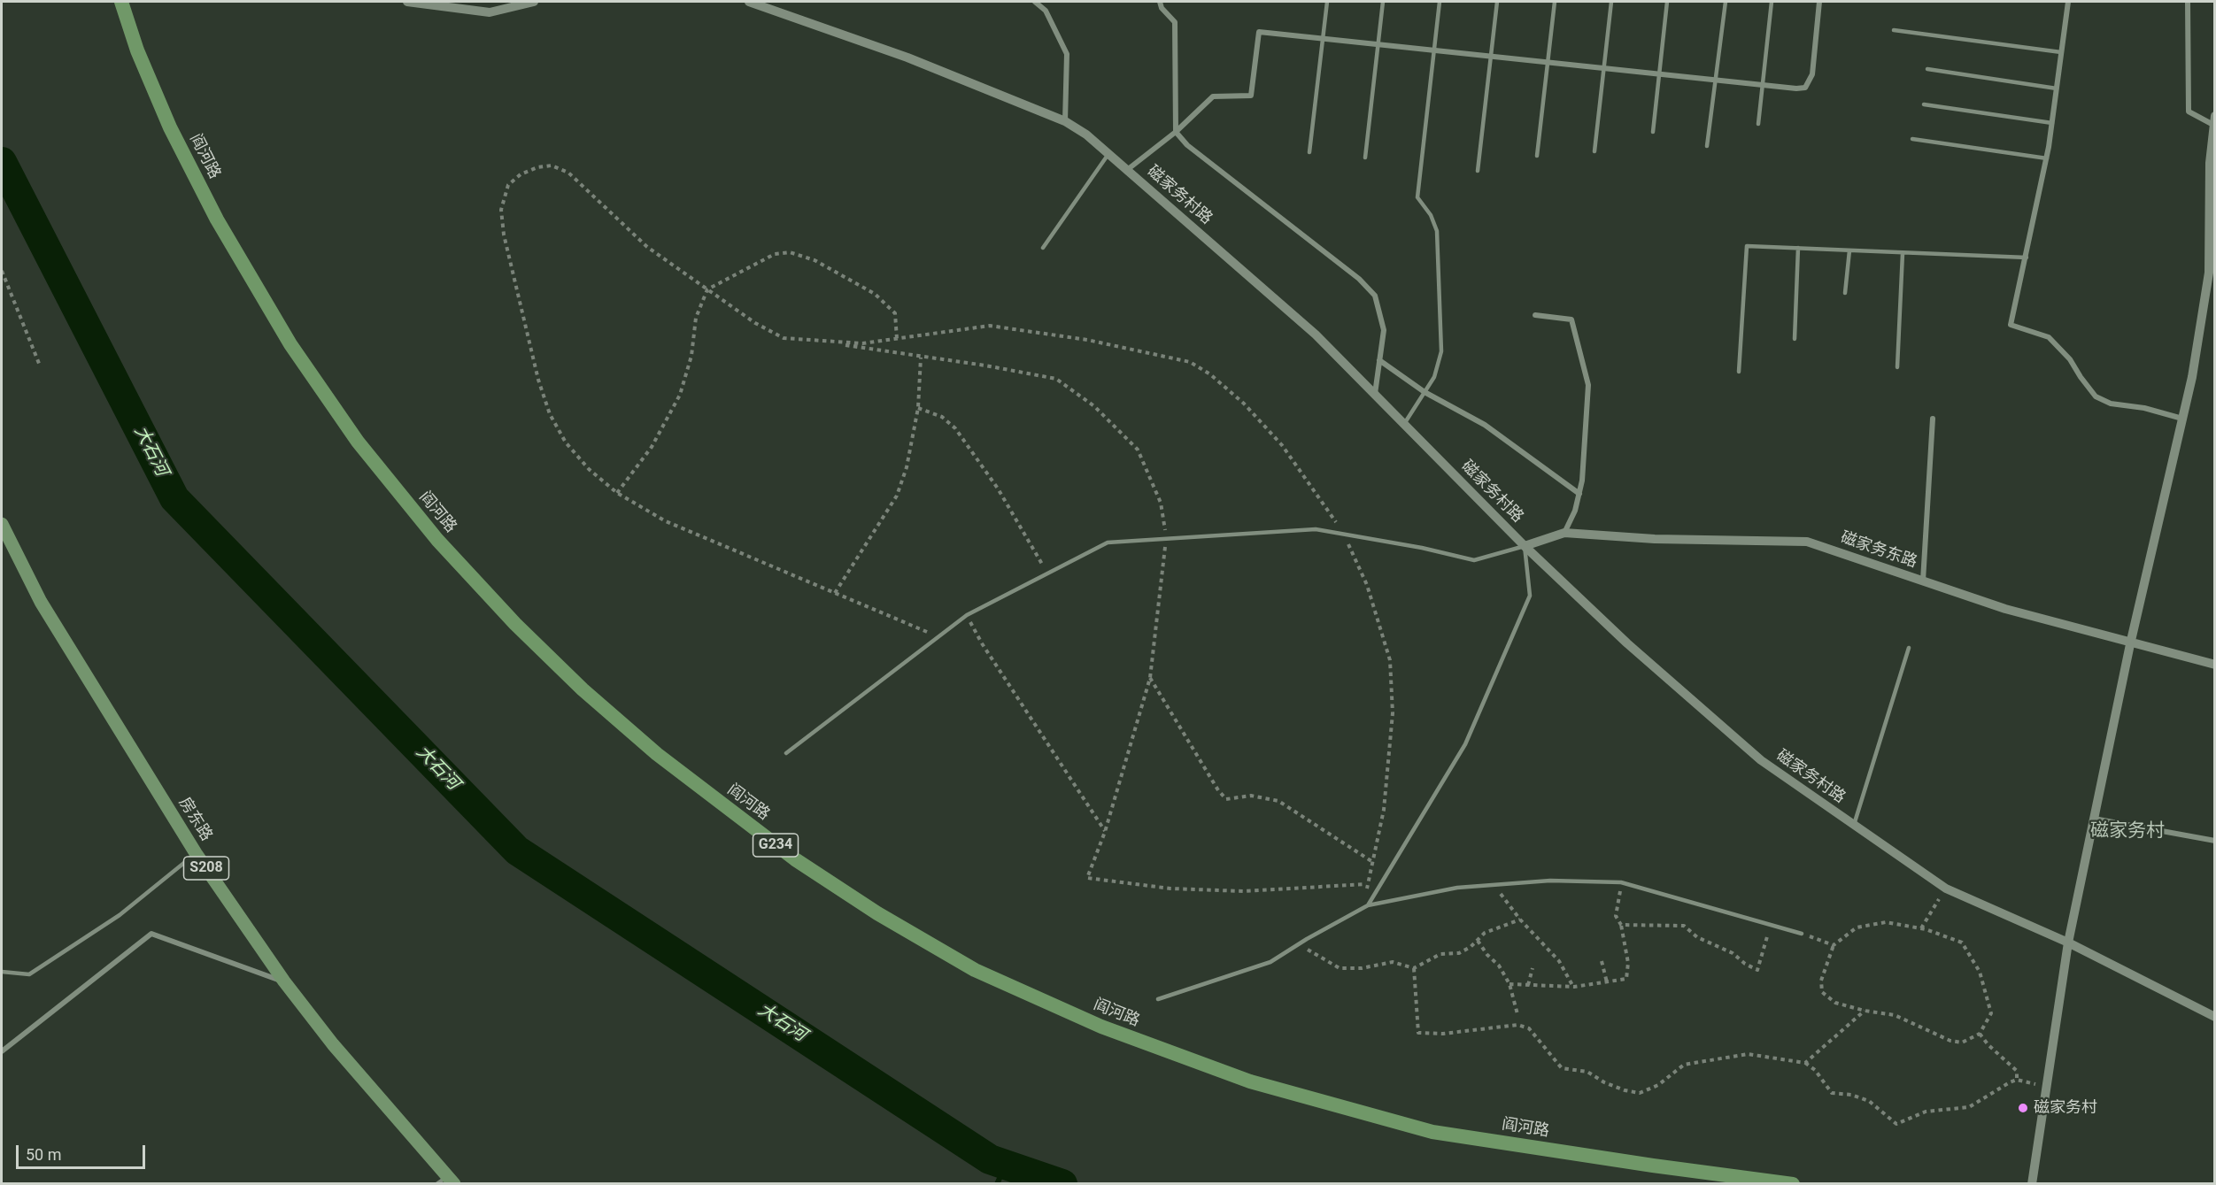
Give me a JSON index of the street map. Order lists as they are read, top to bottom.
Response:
{
  "streets": {
    "highway": ["阎河路", "G234"],
    "main road": ["房东路", "S208"],
    "street": ["磁家务村路", "磁家务东路"]
  },
  "crossings": [
    ["磁家务村路", "磁家务东路"]
  ],
  "districts": ["磁家务村"],
  "water": ["大石河"],
  "places": ["磁家务村"],
  "scale_bar": "50 m"
}
